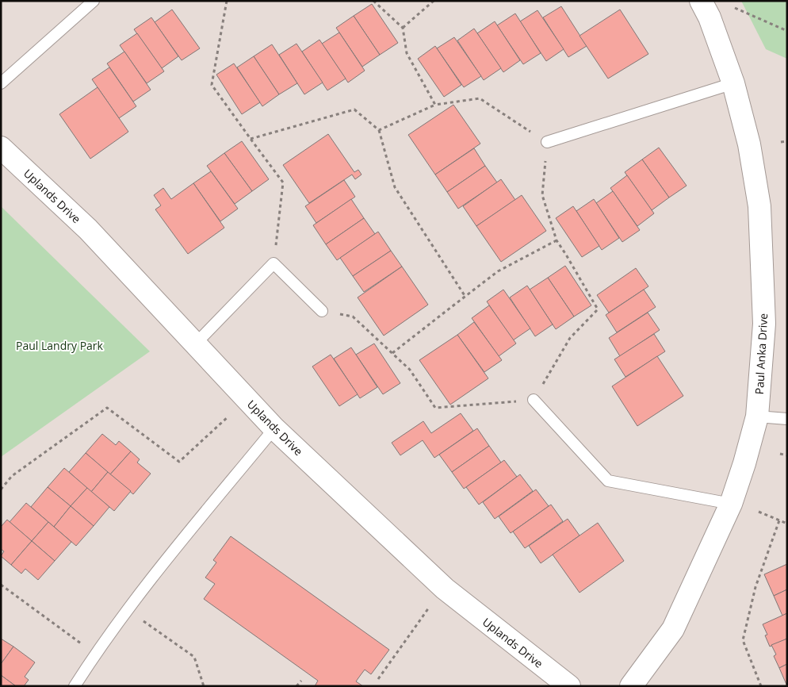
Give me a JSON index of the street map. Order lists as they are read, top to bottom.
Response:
{
  "streets": {
    "street": ["Uplands Drive", "Paul Anka Drive"]
  },
  "parks": ["Paul Landry Park"]
}
